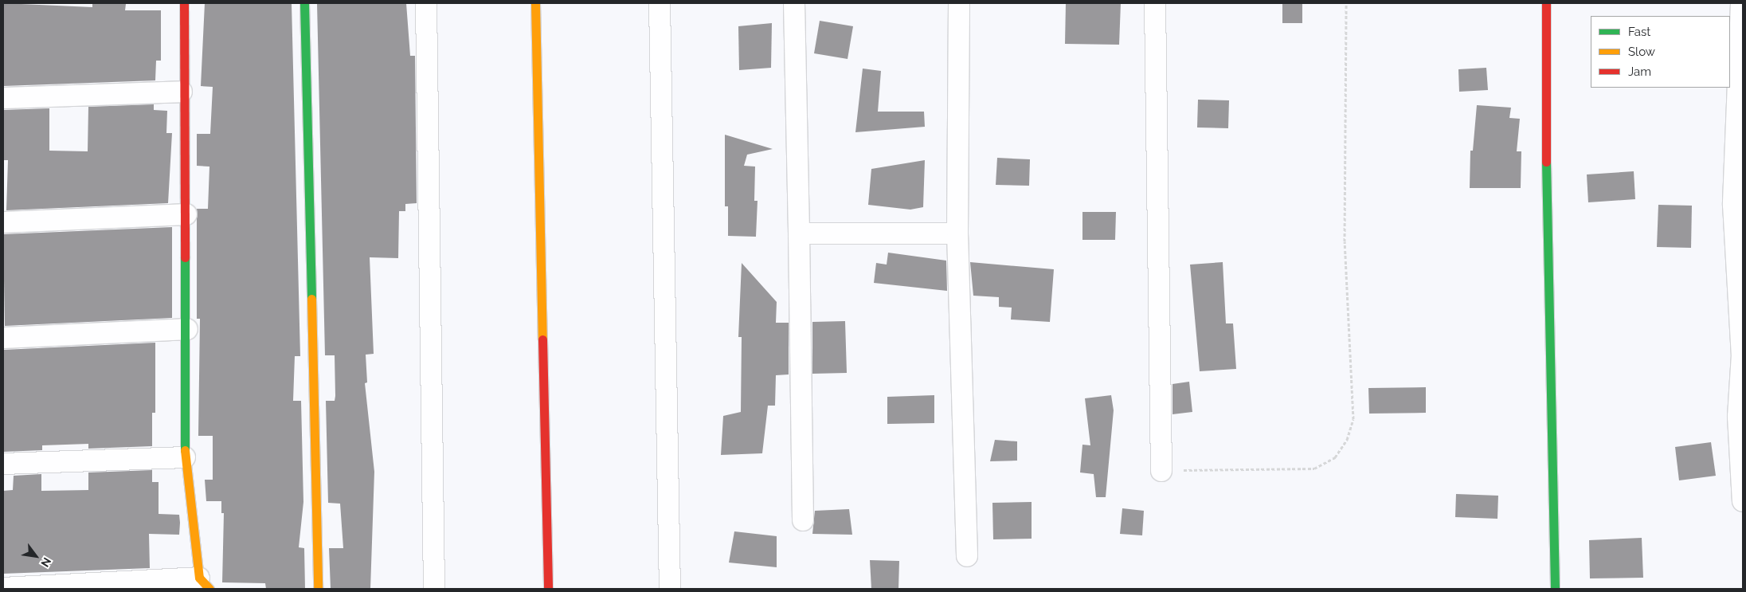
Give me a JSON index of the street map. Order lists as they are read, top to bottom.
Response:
{
  "legend": ["Fast", "Slow", "Jam"],
  "north": "bottom right"
}
